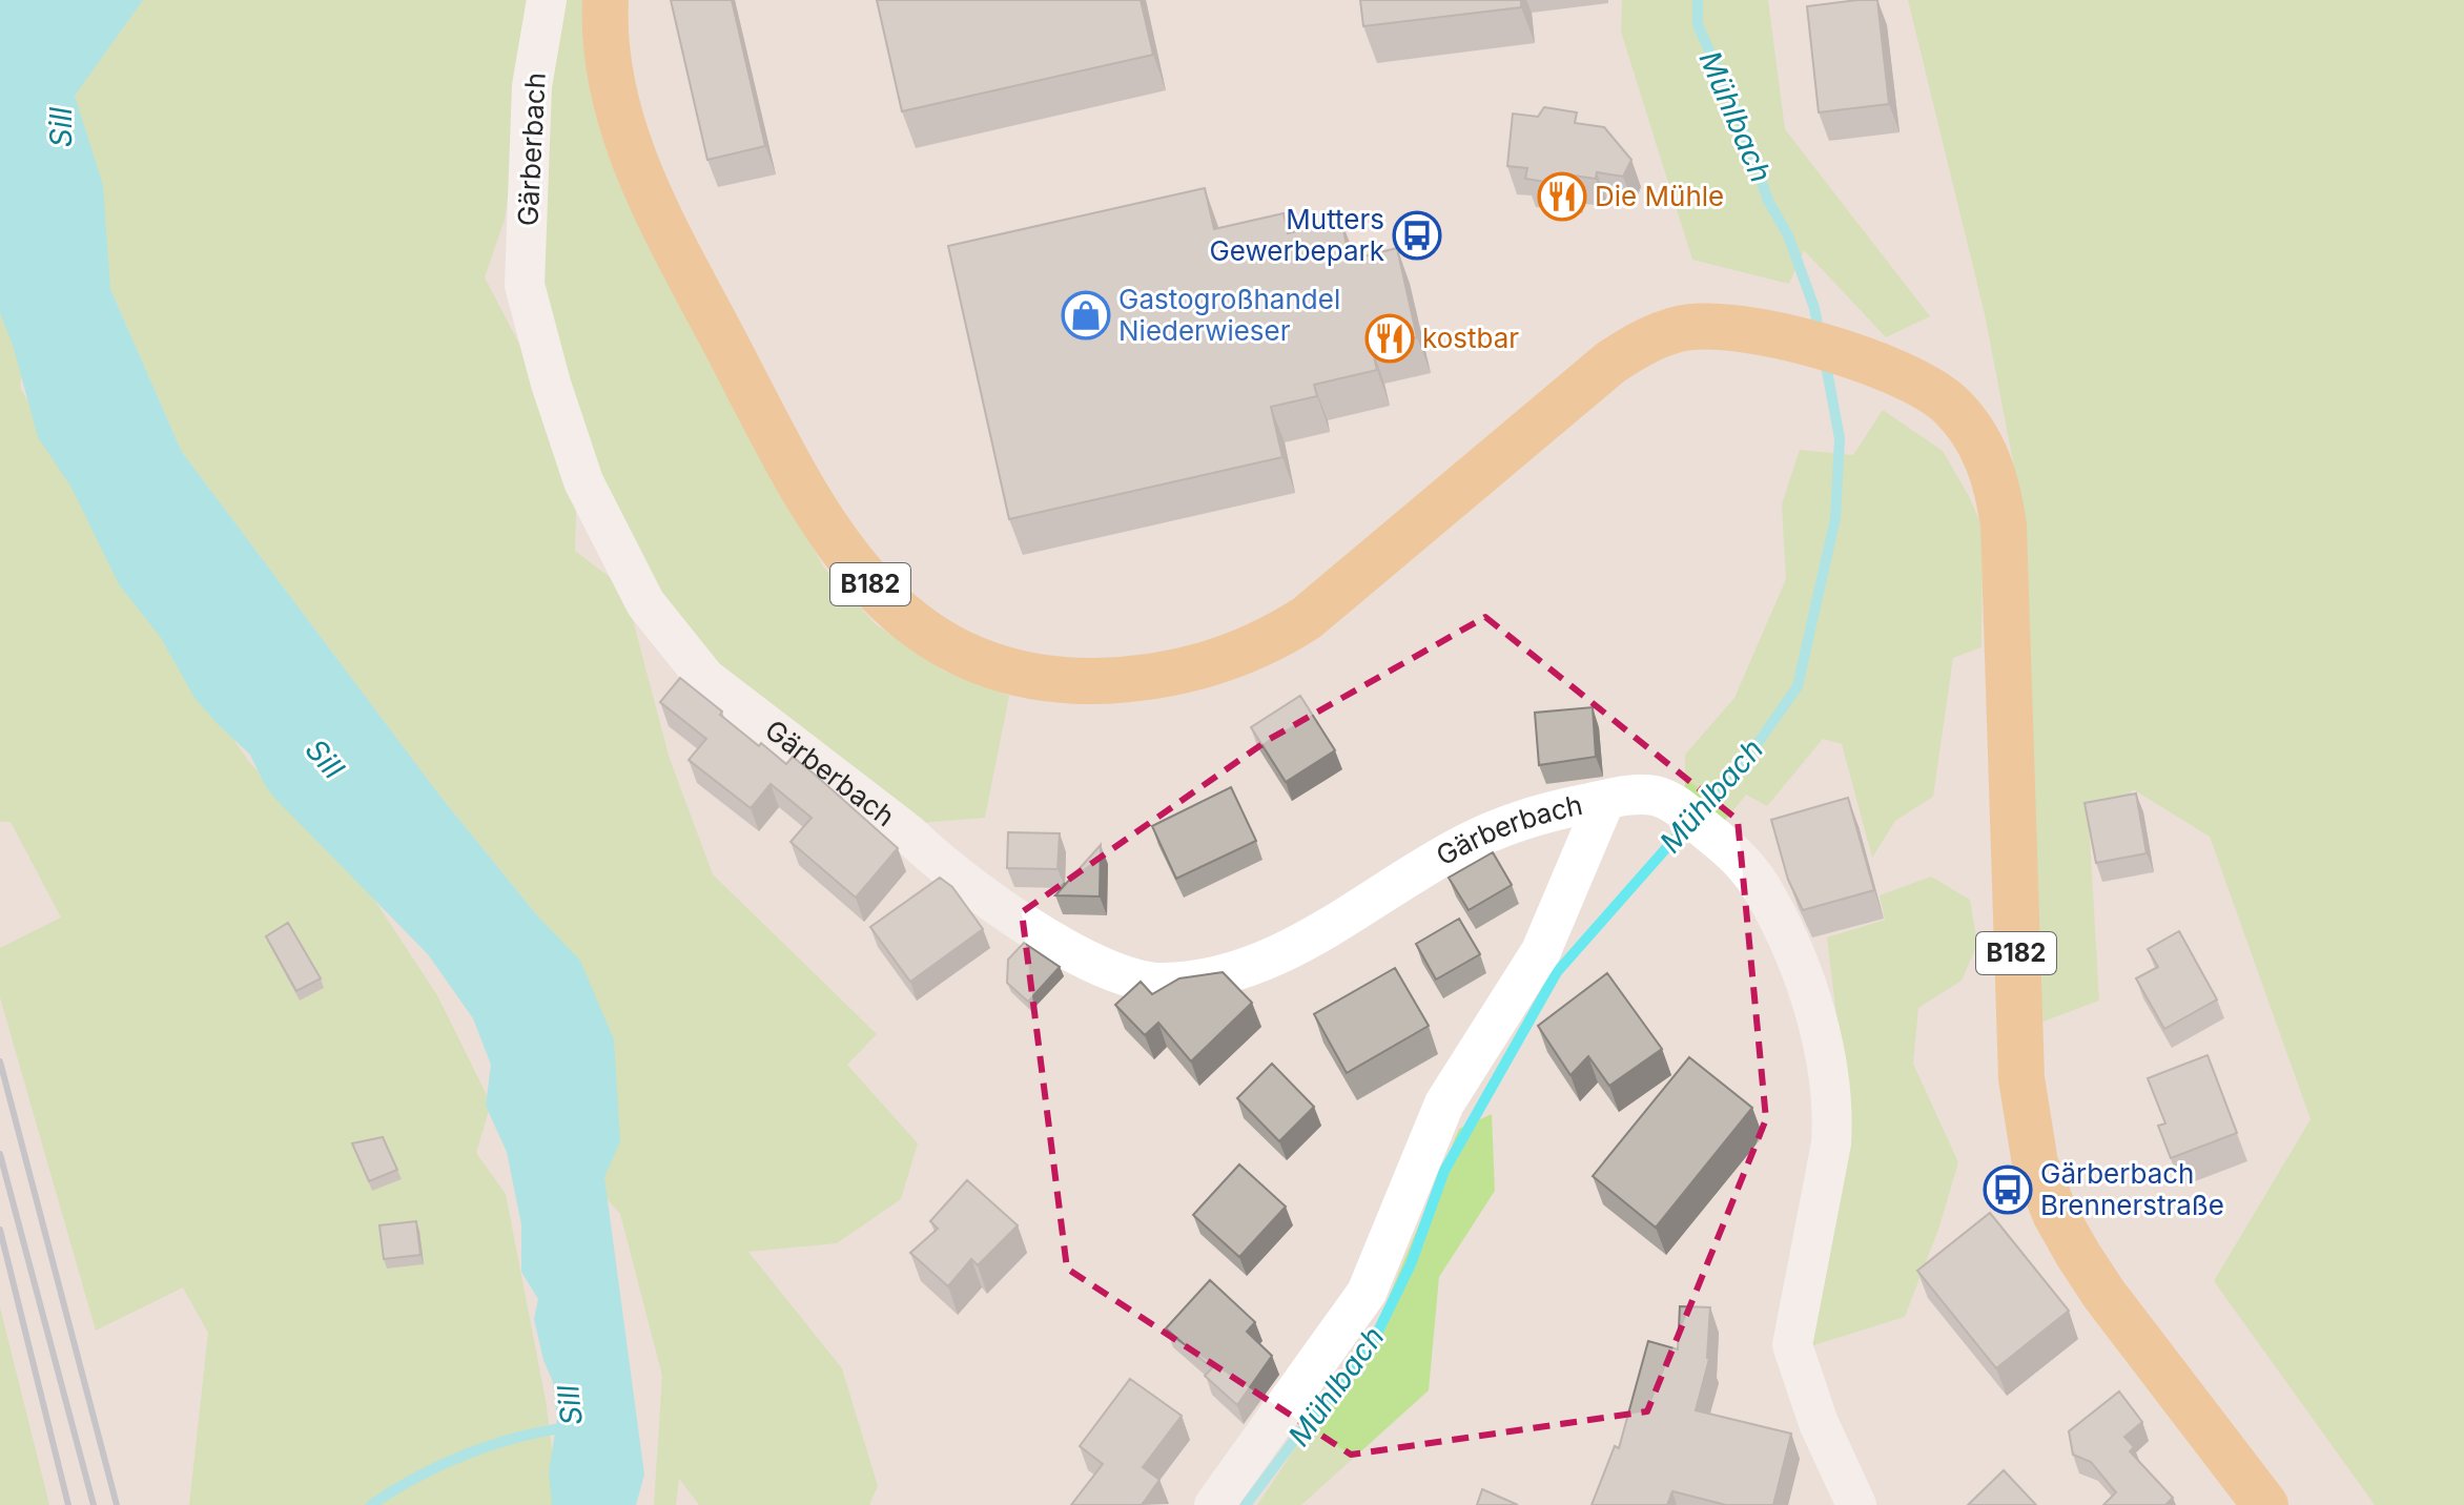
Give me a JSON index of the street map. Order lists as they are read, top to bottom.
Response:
{
  "streets": {
    "main road": ["B182"],
    "street": ["Gärberbach"]
  },
  "water": ["Mühlbach", "Sill"],
  "places": {
    "restaurant": ["Die Mühle", "kostbar"],
    "bus stop": ["Mutters Gewerbepark", "Gärberbach Brennerstraße"],
    "shop": ["Gastogroßhandel Niederwieser"]
  }
}
